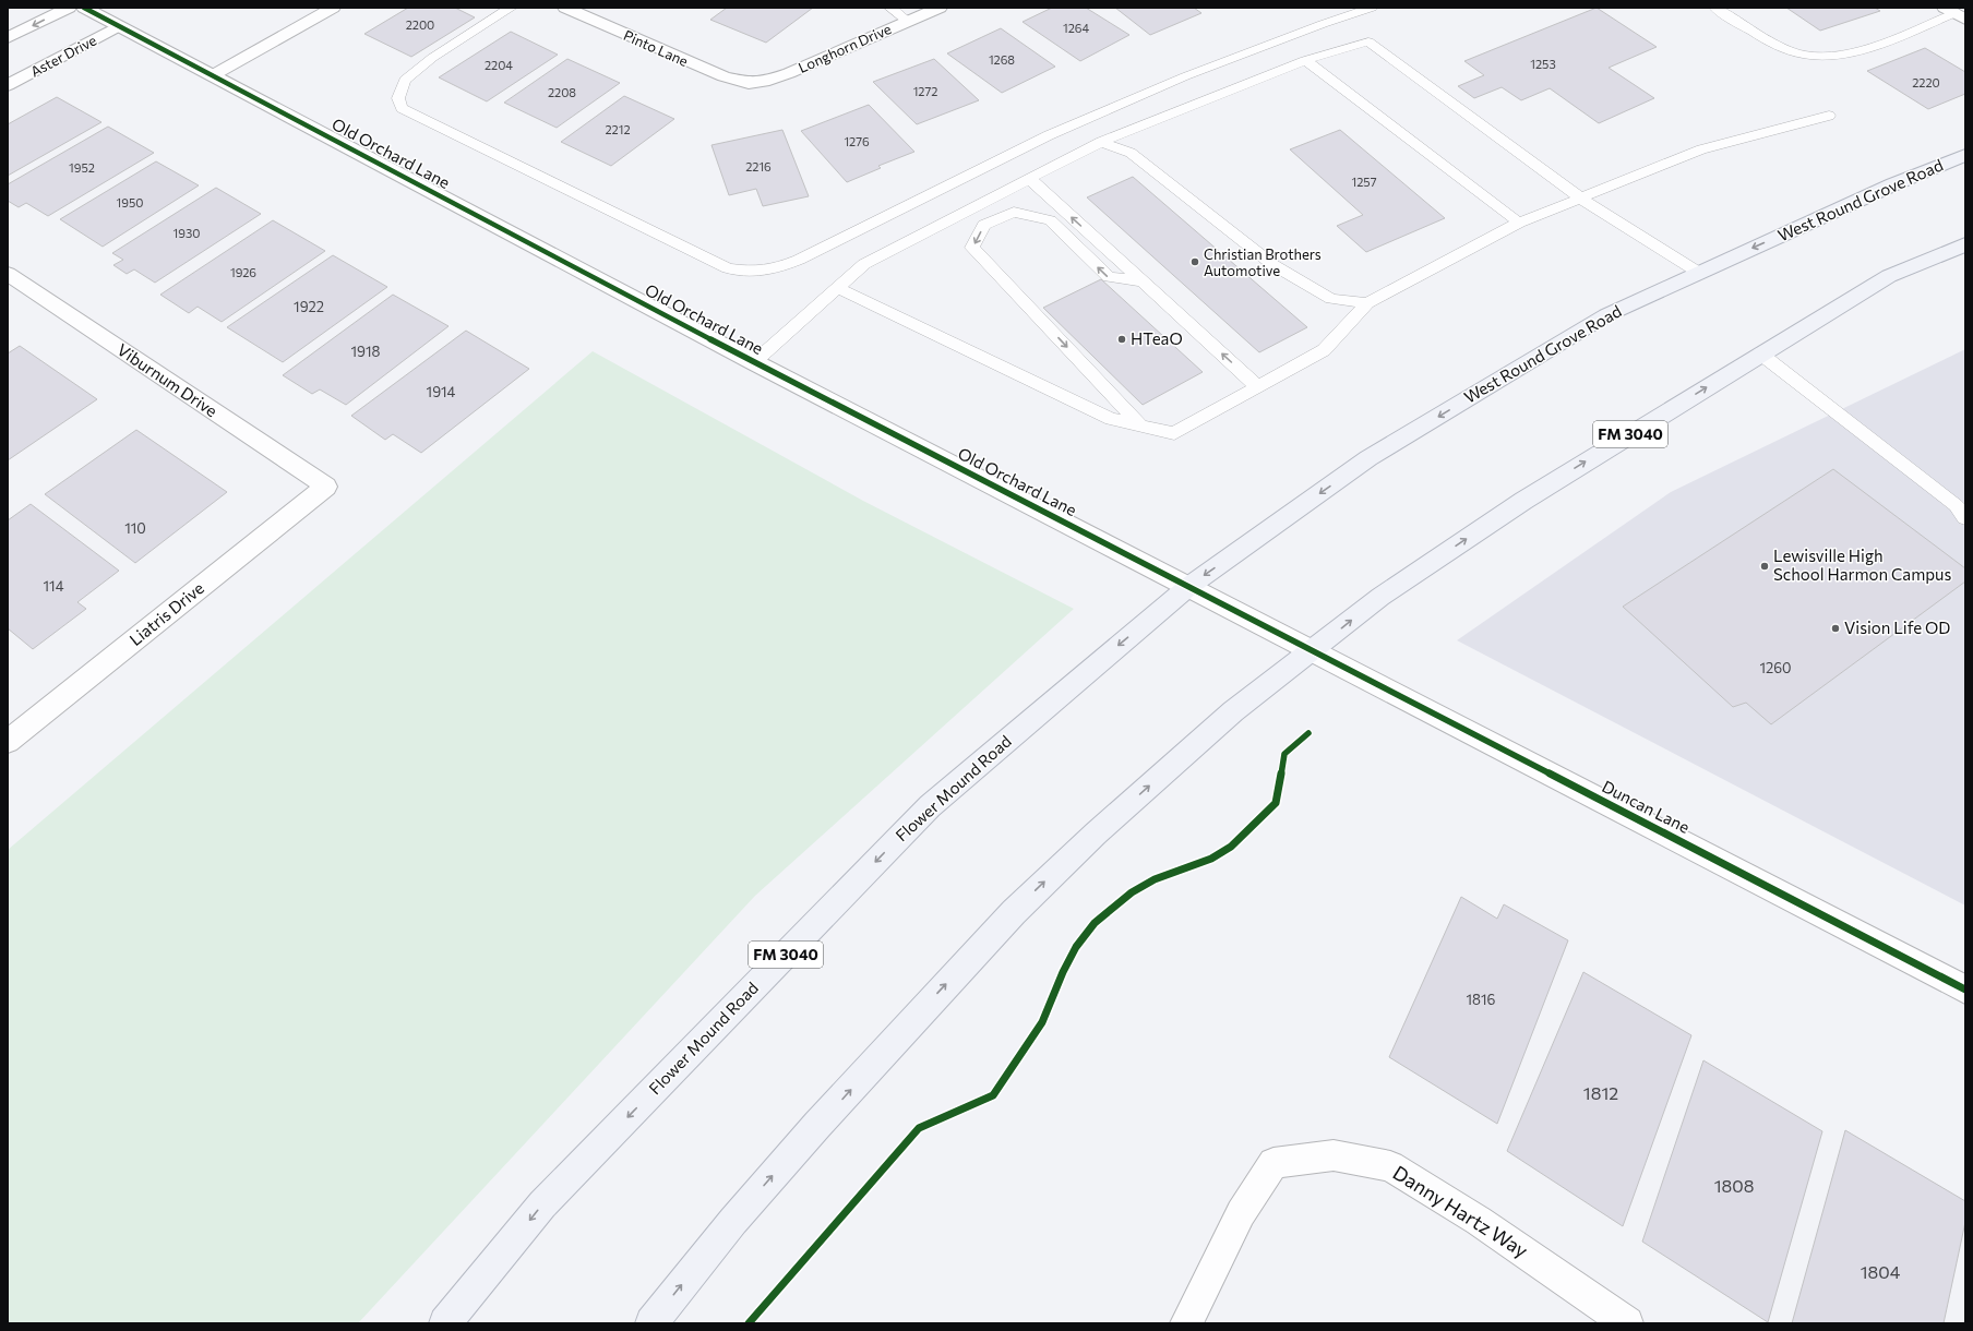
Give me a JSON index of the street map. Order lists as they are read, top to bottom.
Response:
{
  "streets": {
    "main road": ["West Round Grove Road", "FM 3040", "Flower Mound Road"],
    "street": [
      "Pinto Lane",
      "Longhorn Drive",
      "Aster Drive",
      "Old Orchard Lane",
      "Viburnum Drive",
      "Liatris Drive",
      "Duncan Lane",
      "Danny Hartz Way"
    ]
  },
  "crossings": [
    ["Pinto Lane", "Longhorn Drive"],
    ["Aster Drive", "Old Orchard Lane"],
    ["Old Orchard Lane", "West Round Grove Road"],
    ["Old Orchard Lane", "FM 3040"],
    ["Old Orchard Lane", "Duncan Lane"],
    ["West Round Grove Road", "Flower Mound Road"],
    ["Viburnum Drive", "Liatris Drive"],
    ["FM 3040", "Duncan Lane"]
  ],
  "places": [
    "Christian Brothers Automotive",
    "HTeaO",
    "Lewisville High School Harmon Campus",
    "Vision Life OD"
  ],
  "house_numbers": [
    "2200",
    "1264",
    "1268",
    "1253",
    "2204",
    "2220",
    "1272",
    "2208",
    "2212",
    "1276",
    "2216",
    "1952",
    "1257",
    "1950",
    "1930",
    "1926",
    "1922",
    "1918",
    "1914",
    "110",
    "114",
    "1260",
    "1816",
    "1812",
    "1808",
    "1804"
  ]
}
